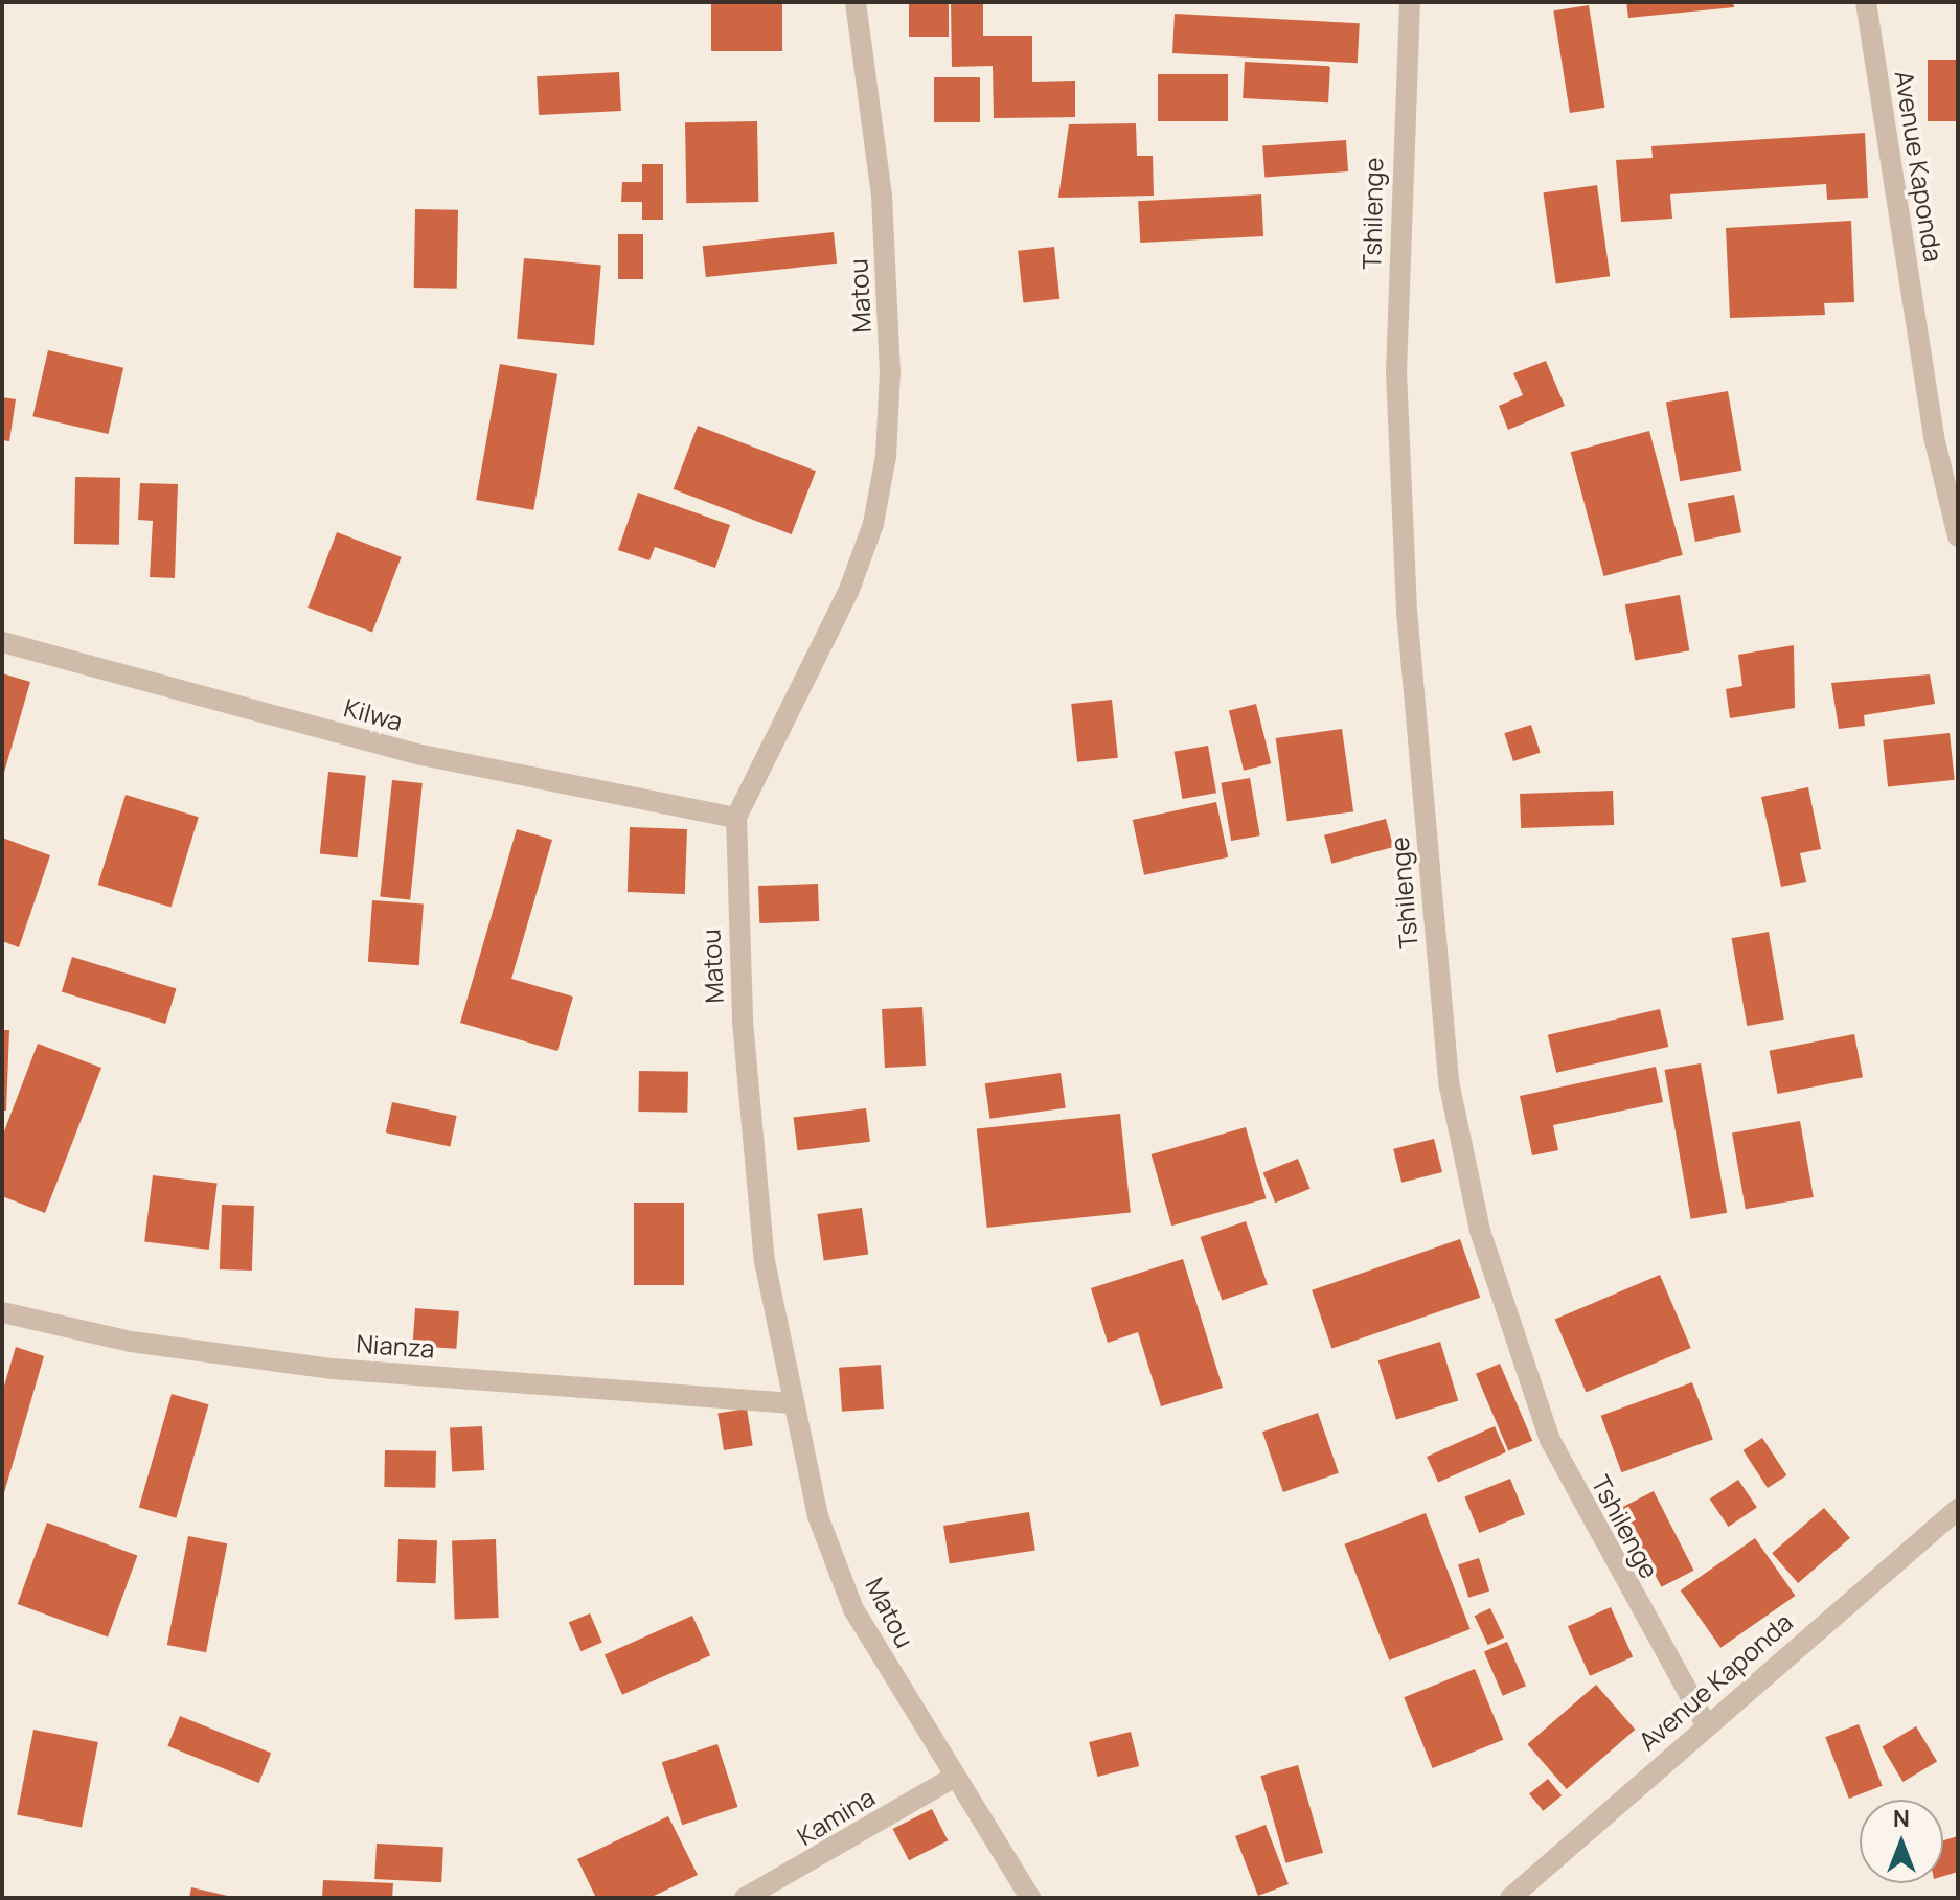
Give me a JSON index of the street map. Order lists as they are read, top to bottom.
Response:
{
  "streets": {
    "street": [
      "Avenue Kaponda",
      "Tshilenge",
      "Matou",
      "Kilwa",
      "Nianza",
      "Kamina"
    ]
  },
  "crossings": [
    ["Avenue Kaponda", "Tshilenge"],
    ["Matou", "Kilwa"],
    ["Matou", "Nianza"],
    ["Matou", "Kamina"]
  ],
  "north": "top"
}
